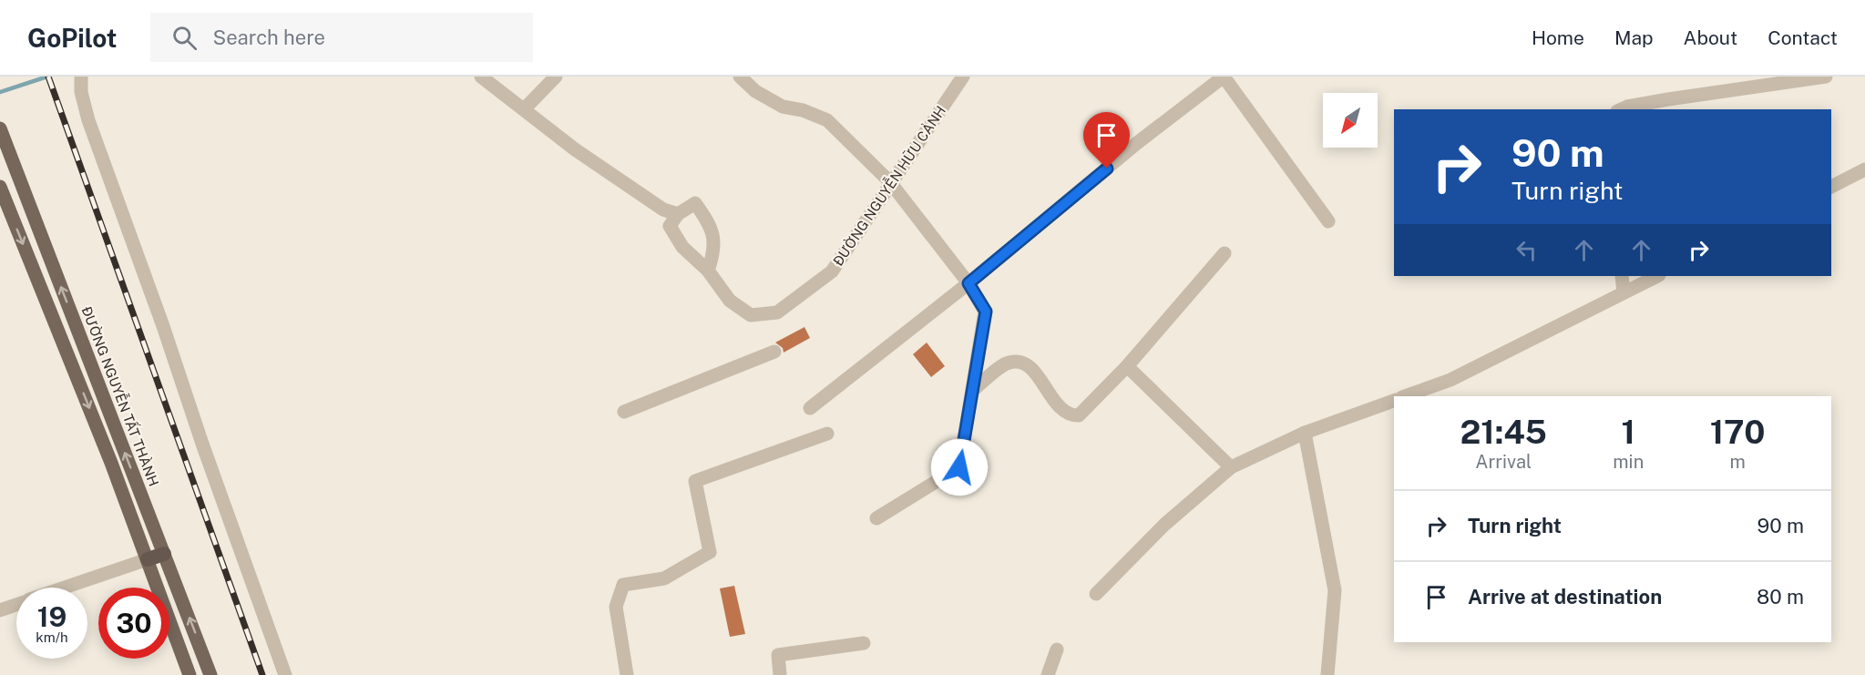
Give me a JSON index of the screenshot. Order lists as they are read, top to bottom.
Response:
{
  "streets": {
    "main road": ["ĐƯỜNG NGUYỄN TẤT THÀNH"],
    "street": ["ĐƯỜNG NGUYỄN HỮU CẢNH"]
  },
  "north": "bottom left",
  "page": {
    "header": "GoPilot",
    "search": "Search here",
    "nav": [
      "Home",
      "Map",
      "About",
      "Contact"
    ],
    "turn": ["90 m", "Turn right"],
    "eta": [
      "21:45",
      "Arrival",
      "1",
      "min",
      "170",
      "m"
    ],
    "list": [
      {
        "name": "Turn right",
        "value": "90 m"
      },
      {
        "name": "Arrive at destination",
        "value": "80 m"
      }
    ],
    "speed": "19 km/h",
    "limit": "30"
  }
}
